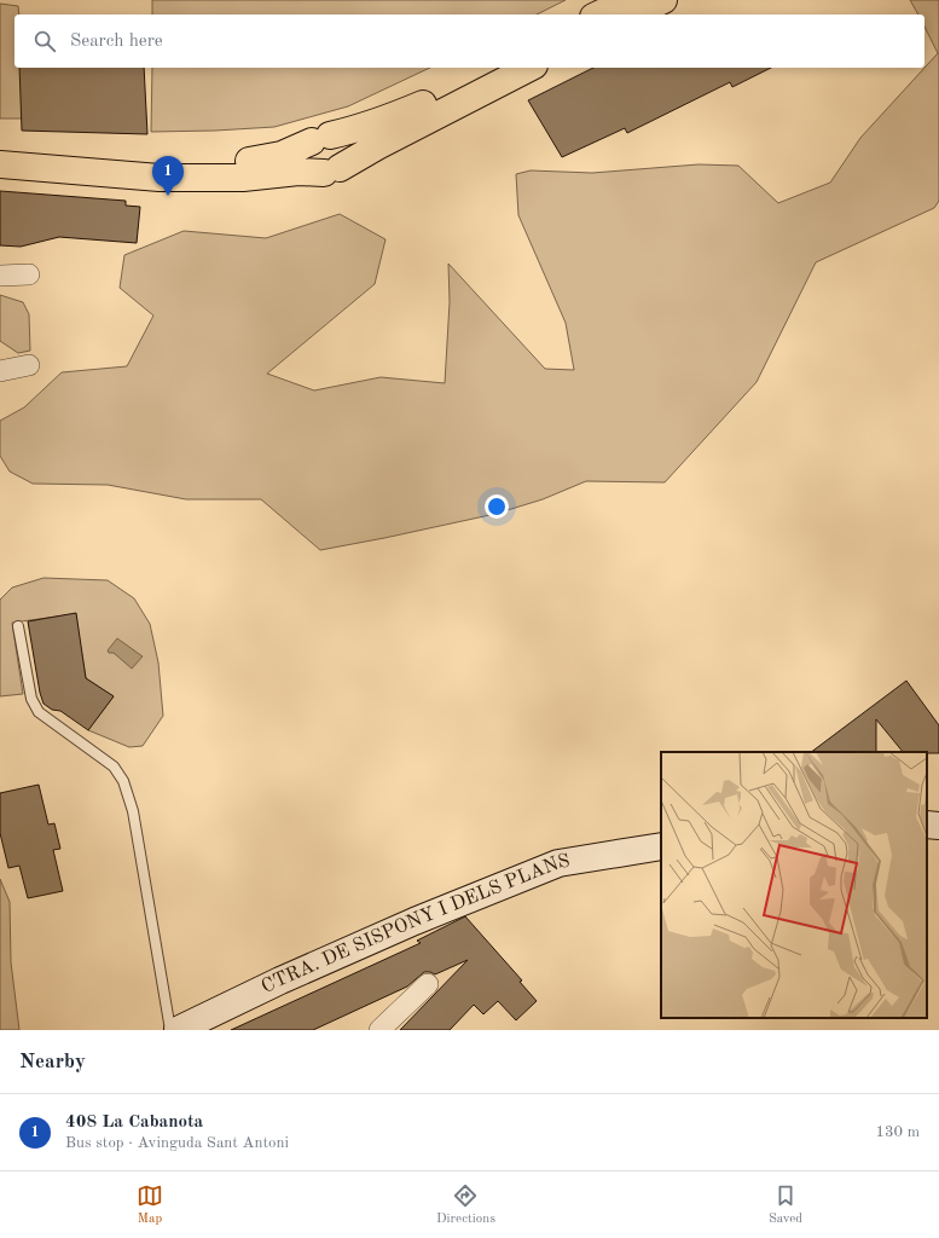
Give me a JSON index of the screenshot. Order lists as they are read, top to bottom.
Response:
{
  "streets": {
    "main road": ["CTRA. DE SISPONY I DELS PLANS"]
  },
  "page": {
    "search": "Search here",
    "pins": "1",
    "heading": "Nearby",
    "list": [
      {
        "mark": "1",
        "name": "408 La Cabanota",
        "note": "Bus stop · Avinguda Sant Antoni",
        "value": "130 m"
      }
    ],
    "nav": ["Map", "Directions", "Saved"]
  }
}
